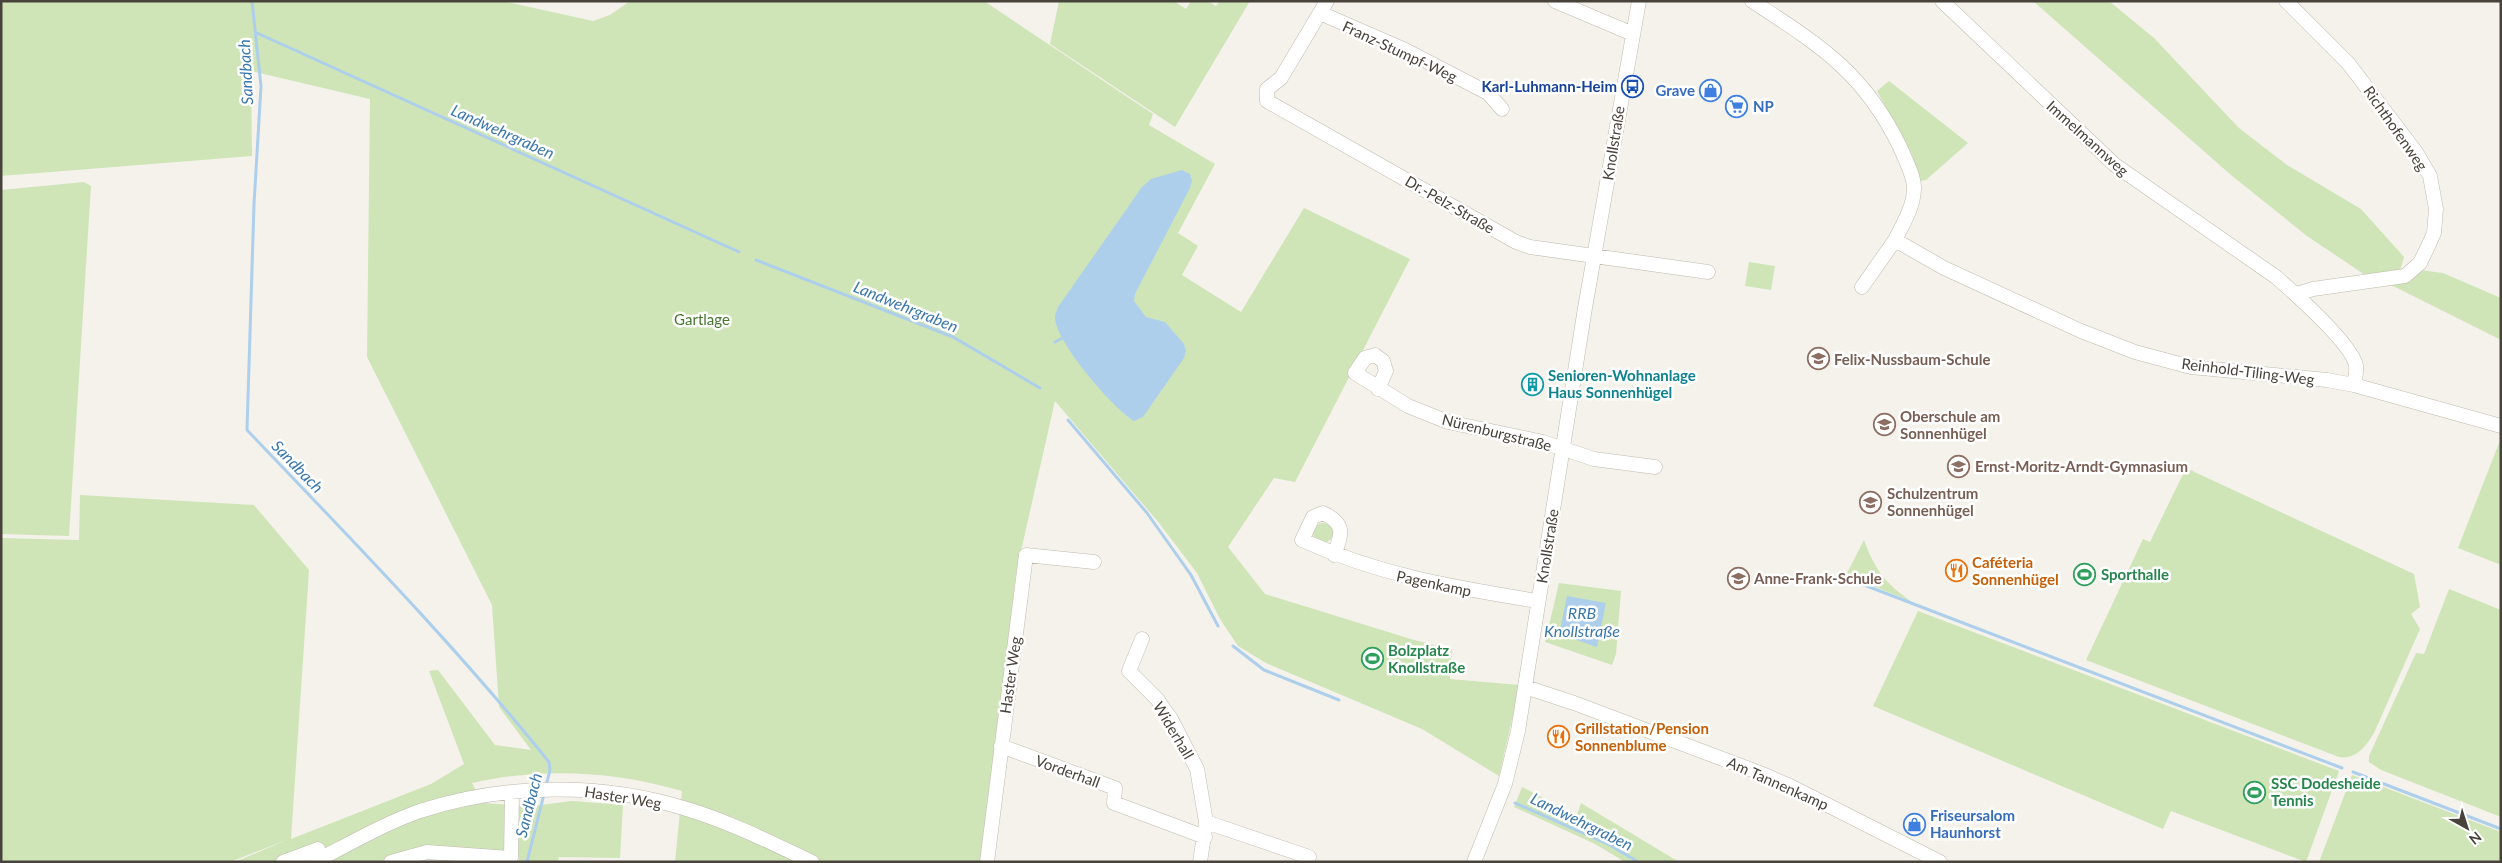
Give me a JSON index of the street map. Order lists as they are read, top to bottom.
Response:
{
  "streets": {
    "street": [
      "Franz-Stumpf-Weg",
      "Richthofenweg",
      "Immelmannweg",
      "Knollstraße",
      "Dr.-Pelz-Straße",
      "Reinhold-Tiling-Weg",
      "Nürenburgstraße",
      "Pagenkamp",
      "Haster Weg",
      "Widerhall",
      "Vorderhall",
      "Am Tannenkamp"
    ]
  },
  "crossings": [
    ["Franz-Stumpf-Weg", "Dr.-Pelz-Straße"],
    ["Richthofenweg", "Immelmannweg"],
    ["Immelmannweg", "Reinhold-Tiling-Weg"],
    ["Knollstraße", "Dr.-Pelz-Straße"],
    ["Knollstraße", "Nürenburgstraße"],
    ["Knollstraße", "Pagenkamp"],
    ["Knollstraße", "Am Tannenkamp"],
    ["Haster Weg", "Vorderhall"],
    ["Widerhall", "Vorderhall"]
  ],
  "water": ["Sandbach", "Landwehrgraben", "RRB Knollstraße"],
  "parks": ["Gartlage"],
  "places": {
    "bus stop": ["Karl-Luhmann-Heim"],
    "shop": ["Grave", "Friseursalom Haunhorst"],
    "supermarket": ["NP"],
    "school or university": [
      "Felix-Nussbaum-Schule",
      "Oberschule am Sonnenhügel",
      "Ernst-Moritz-Arndt-Gymnasium",
      "Schulzentrum Sonnenhügel",
      "Anne-Frank-Schule"
    ],
    "building": ["Senioren-Wohnanlage Haus Sonnenhügel"],
    "restaurant": ["Caféteria Sonnenhügel", "Grillstation/Pension Sonnenblume"],
    "sports": ["Sporthalle", "Bolzplatz Knollstraße", "SSC Dodesheide Tennis"]
  },
  "north": "bottom right"
}
